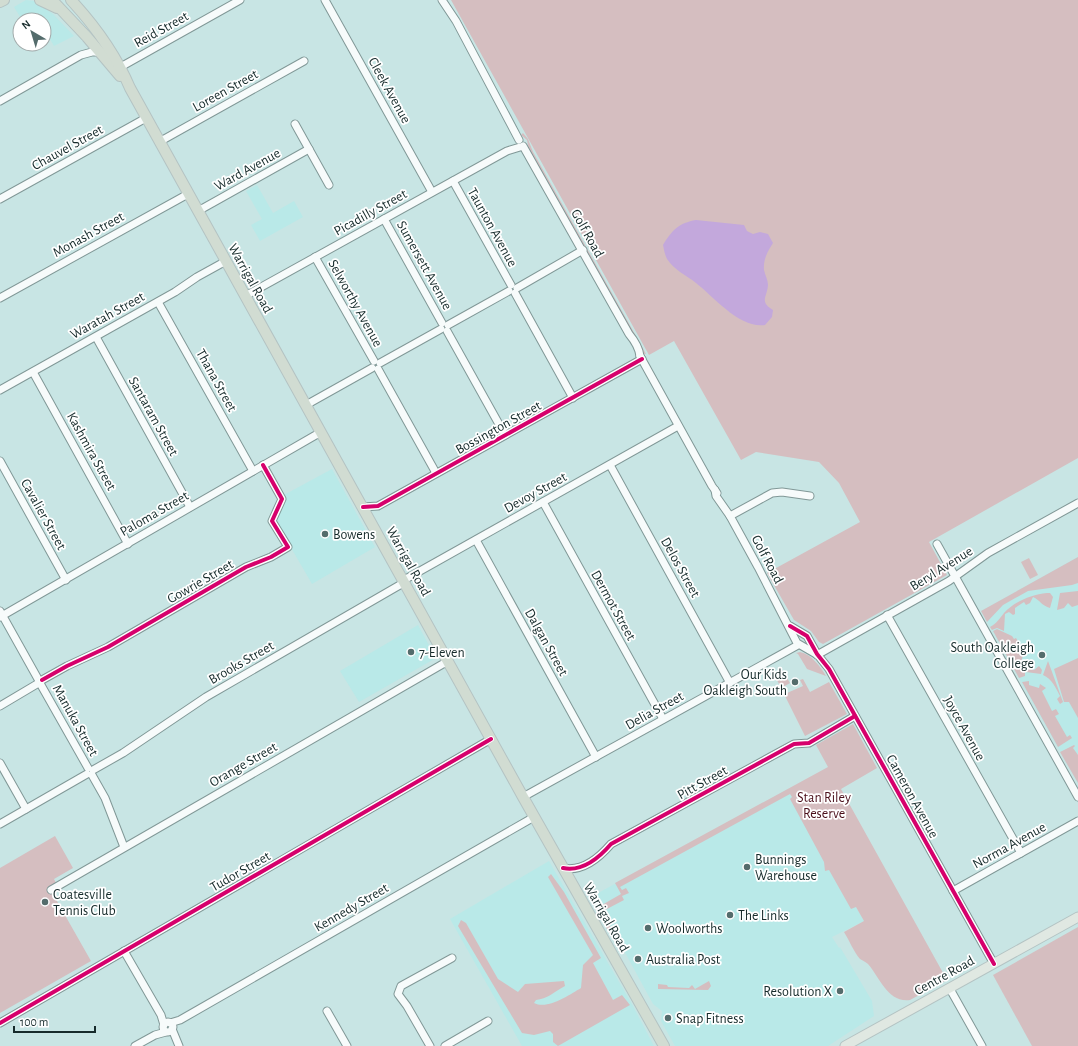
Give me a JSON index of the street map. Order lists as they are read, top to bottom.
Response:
{
  "streets": {
    "highway": ["Warrigal Road"],
    "main road": ["Centre Road"],
    "street": [
      "Reid Street",
      "Loreen Street",
      "Cleek Avenue",
      "Chauvel Street",
      "Ward Avenue",
      "Picadilly Street",
      "Taunton Avenue",
      "Golf Road",
      "Monash Street",
      "Sumersett Avenue",
      "Selworthy Avenue",
      "Waratah Street",
      "Thana Street",
      "Santaram Street",
      "Bossington Street",
      "Kashmira Street",
      "Devoy Street",
      "Paloma Street",
      "Cavalier Street",
      "Delos Street",
      "Beryl Avenue",
      "Gowrie Street",
      "Dermot Street",
      "Dalgan Street",
      "Brooks Street",
      "Delia Street",
      "Manuka Street",
      "Joyce Avenue",
      "Orange Street",
      "Pitt Street",
      "Cameron Avenue",
      "Norma Avenue",
      "Tudor Street",
      "Kennedy Street"
    ]
  },
  "crossings": [
    ["Reid Street", "Warrigal Road"],
    ["Loreen Street", "Warrigal Road"],
    ["Cleek Avenue", "Picadilly Street"],
    ["Chauvel Street", "Warrigal Road"],
    ["Ward Avenue", "Warrigal Road"],
    ["Picadilly Street", "Taunton Avenue"],
    ["Picadilly Street", "Golf Road"],
    ["Picadilly Street", "Sumersett Avenue"],
    ["Picadilly Street", "Warrigal Road"],
    ["Picadilly Street", "Selworthy Avenue"],
    ["Taunton Avenue", "Bossington Street"],
    ["Golf Road", "Bossington Street"],
    ["Golf Road", "Devoy Street"],
    ["Golf Road", "Delia Street"],
    ["Golf Road", "Cameron Avenue"],
    ["Monash Street", "Warrigal Road"],
    ["Sumersett Avenue", "Bossington Street"],
    ["Warrigal Road", "Waratah Street"],
    ["Warrigal Road", "Bossington Street"],
    ["Warrigal Road", "Devoy Street"],
    ["Warrigal Road", "Paloma Street"],
    ["Warrigal Road", "Brooks Street"],
    ["Warrigal Road", "Delia Street"],
    ["Warrigal Road", "Orange Street"],
    ["Warrigal Road", "Tudor Street"],
    ["Warrigal Road", "Kennedy Street"],
    ["Selworthy Avenue", "Bossington Street"],
    ["Waratah Street", "Thana Street"],
    ["Waratah Street", "Santaram Street"],
    ["Waratah Street", "Kashmira Street"],
    ["Thana Street", "Paloma Street"],
    ["Santaram Street", "Paloma Street"],
    ["Kashmira Street", "Paloma Street"],
    ["Devoy Street", "Delos Street"],
    ["Devoy Street", "Dermot Street"],
    ["Devoy Street", "Dalgan Street"],
    ["Devoy Street", "Brooks Street"],
    ["Paloma Street", "Cavalier Street"],
    ["Paloma Street", "Gowrie Street"],
    ["Paloma Street", "Manuka Street"],
    ["Delos Street", "Delia Street"],
    ["Beryl Avenue", "Joyce Avenue"],
    ["Beryl Avenue", "Cameron Avenue"],
    ["Gowrie Street", "Manuka Street"],
    ["Dermot Street", "Delia Street"],
    ["Dalgan Street", "Delia Street"],
    ["Brooks Street", "Manuka Street"],
    ["Delia Street", "Cameron Avenue"],
    ["Manuka Street", "Orange Street"],
    ["Joyce Avenue", "Norma Avenue"],
    ["Pitt Street", "Cameron Avenue"],
    ["Cameron Avenue", "Norma Avenue"],
    ["Cameron Avenue", "Centre Road"]
  ],
  "parks": ["Stan Riley Reserve"],
  "places": [
    "Bowens",
    "7-Eleven",
    "South Oakleigh College",
    "Our Kids Oakleigh South",
    "Bunnings Warehouse",
    "Coatesville Tennis Club",
    "The Links",
    "Woolworths",
    "Australia Post",
    "Resolution X",
    "Snap Fitness"
  ],
  "scale_bar": "100 m",
  "north": "top left"
}
